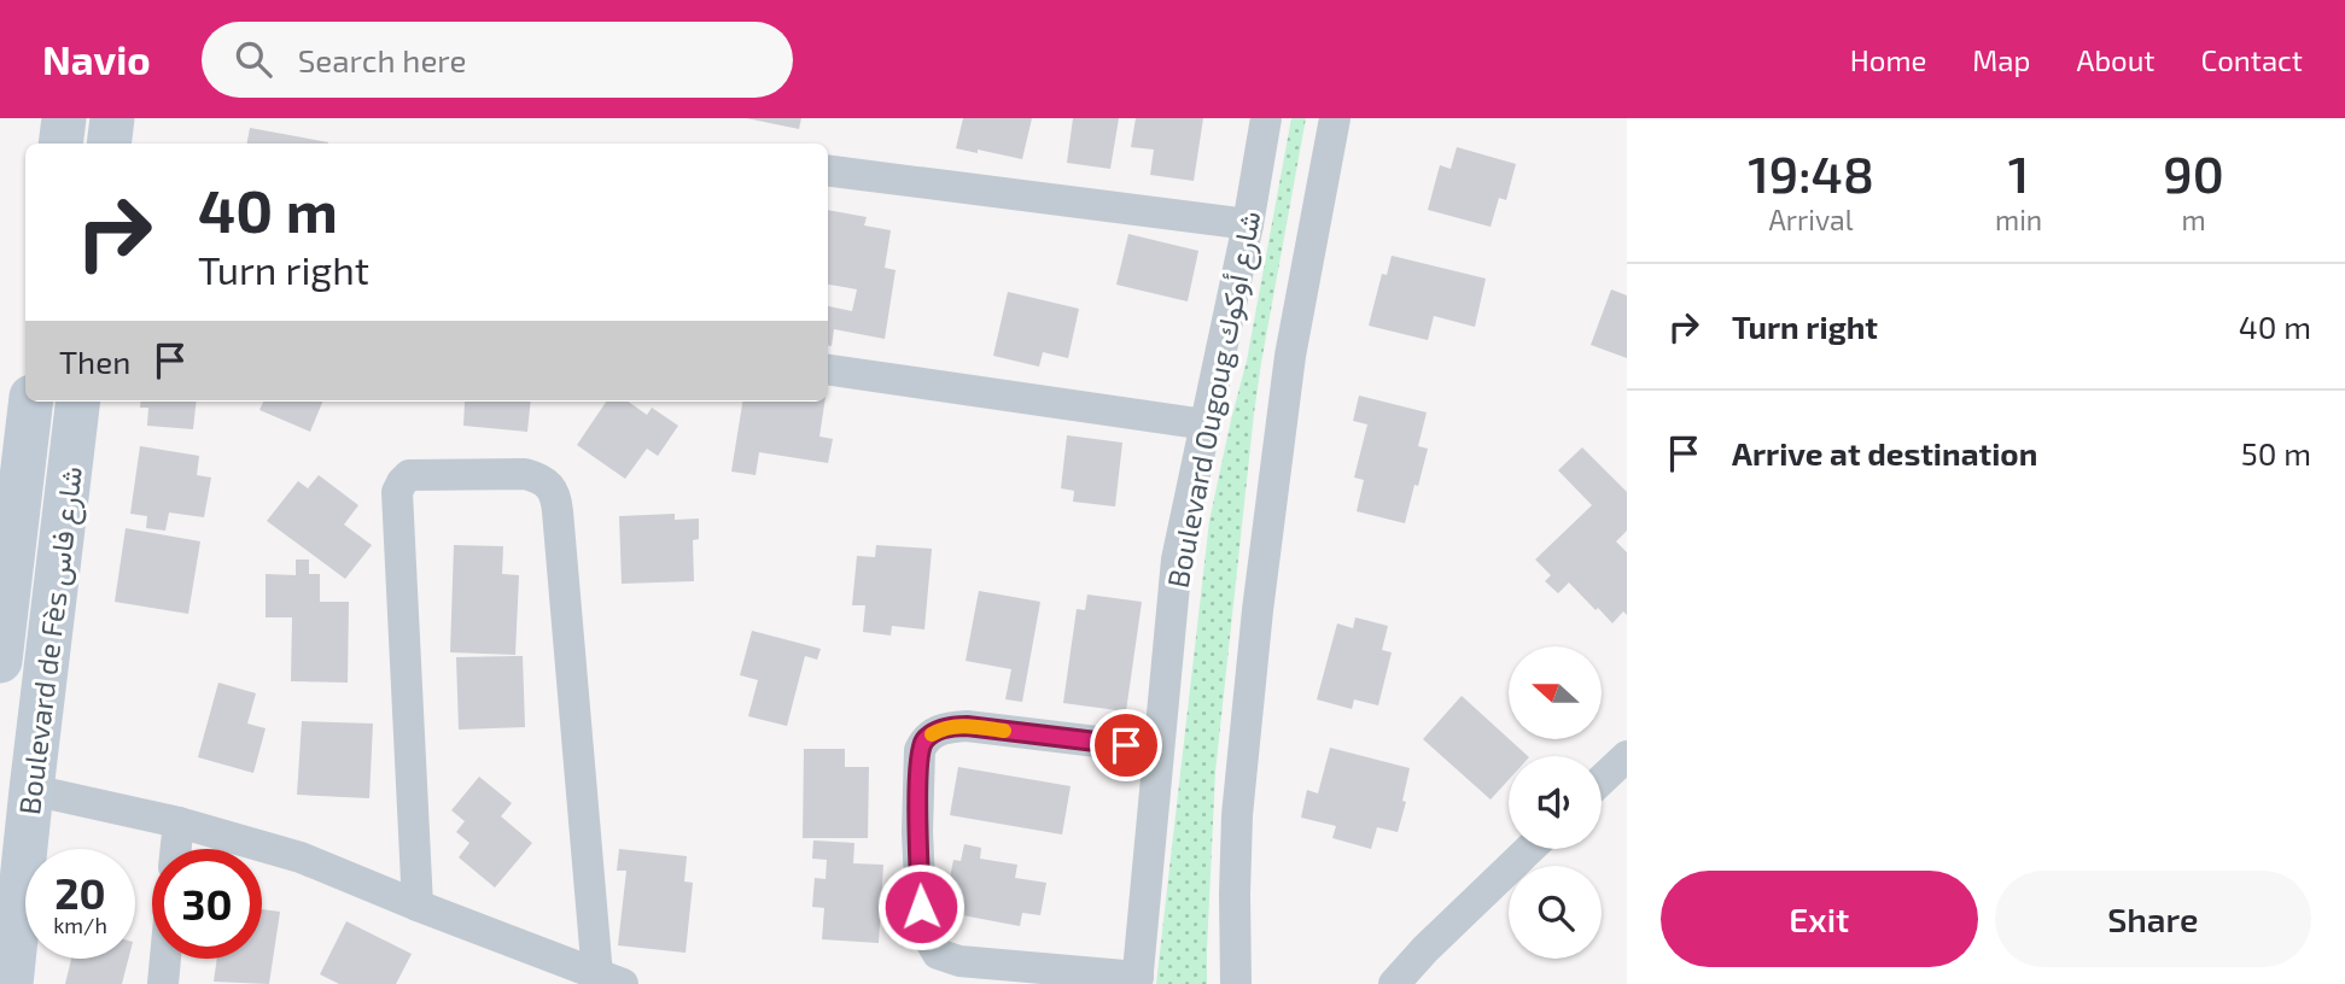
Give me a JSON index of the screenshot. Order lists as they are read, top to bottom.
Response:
{
  "streets": {
    "main road": ["Boulevard de Fès شارع فاس"],
    "street": ["Boulevard Ougoug شارع أوكوك"]
  },
  "north": "left",
  "page": {
    "header": "Navio",
    "search": "Search here",
    "nav": [
      "Home",
      "Map",
      "About",
      "Contact"
    ],
    "eta": [
      "19:48",
      "Arrival",
      "1",
      "min",
      "90",
      "m"
    ],
    "turn": ["40 m", "Turn right"],
    "list": [
      {
        "name": "Turn right",
        "value": "40 m"
      },
      {
        "name": "Arrive at destination",
        "value": "50 m"
      }
    ],
    "then": "Then",
    "speed": "20 km/h",
    "limit": "30",
    "buttons": ["Exit", "Share"]
  }
}
